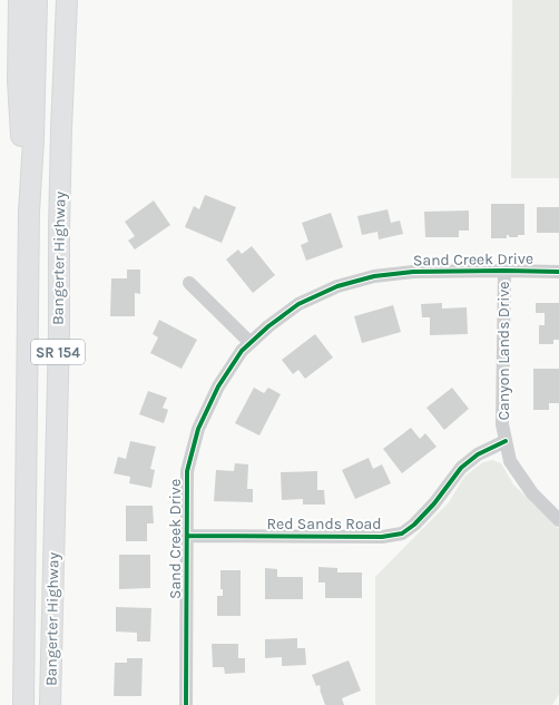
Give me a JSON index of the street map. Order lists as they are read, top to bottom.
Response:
{
  "streets": {
    "highway": ["Bangerter Highway", "SR 154"],
    "street": ["Sand Creek Drive", "Canyon Lands Drive", "Red Sands Road"]
  },
  "crossings": [
    ["Sand Creek Drive", "Canyon Lands Drive"],
    ["Sand Creek Drive", "Red Sands Road"],
    ["Canyon Lands Drive", "Red Sands Road"]
  ]
}
